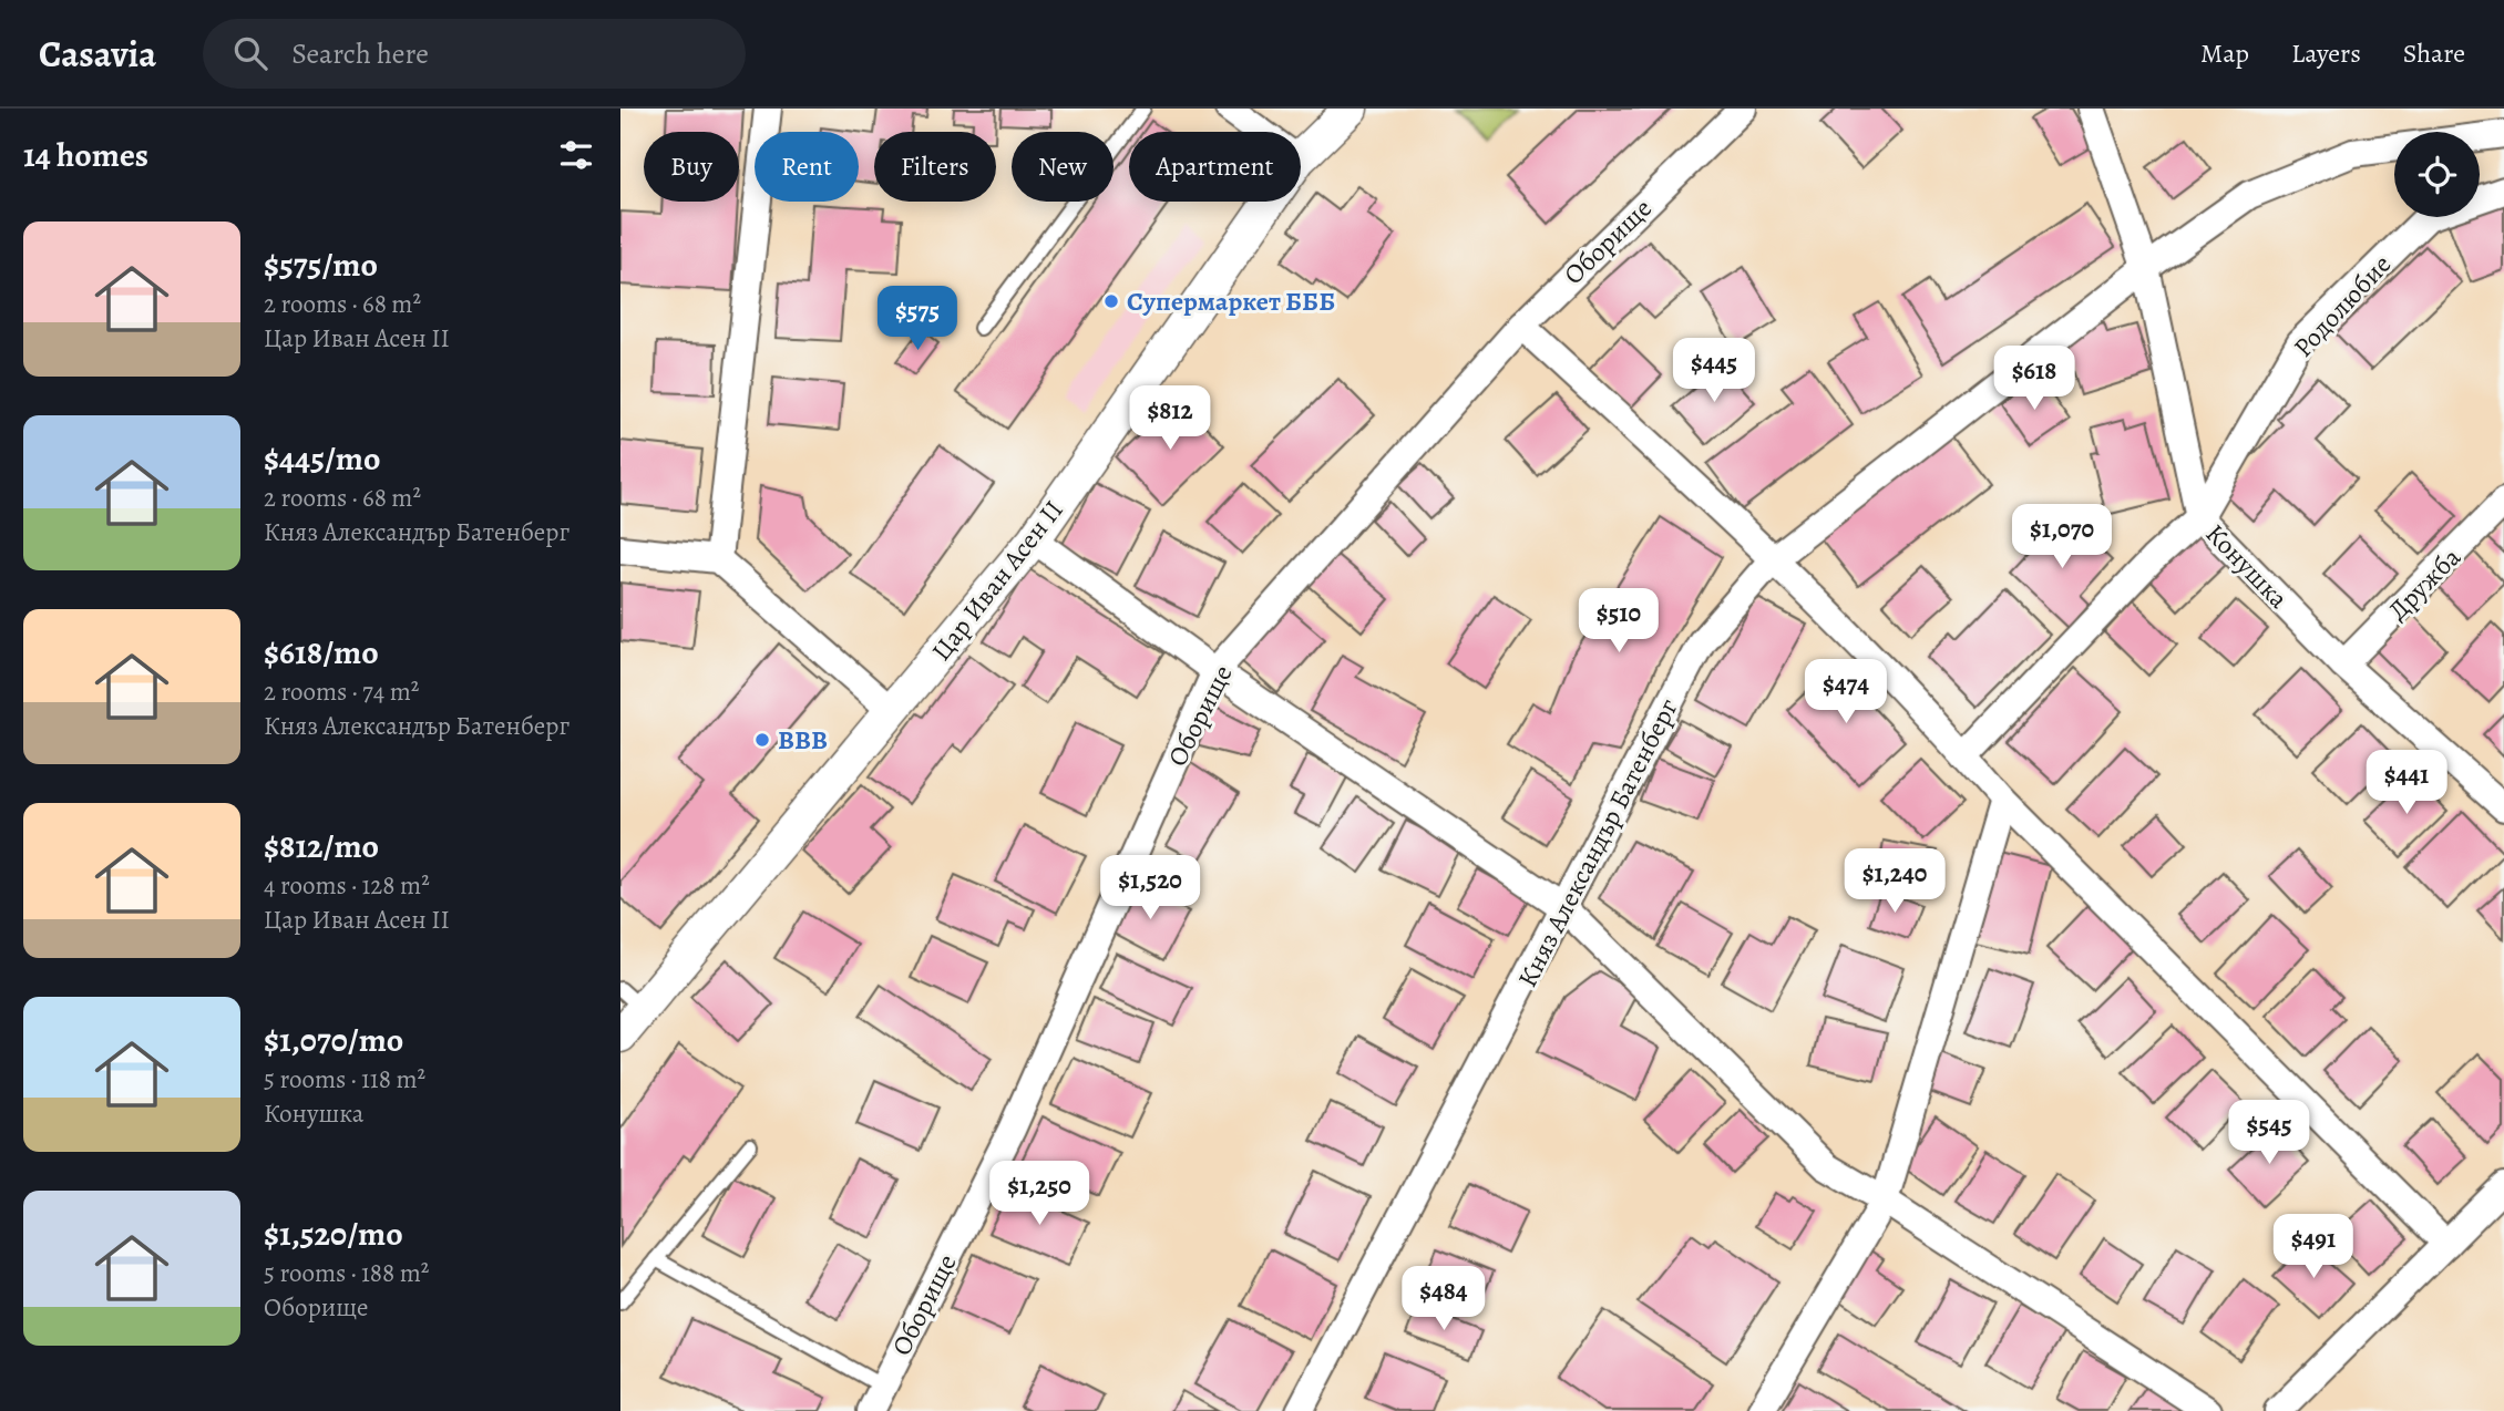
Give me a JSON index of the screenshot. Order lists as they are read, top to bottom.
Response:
{
  "streets": {
    "street": [
      "Оборище",
      "Родолюбие",
      "Конушка",
      "Цар Иван Асен II",
      "Дружба",
      "Княз Александър Батенберг"
    ]
  },
  "crossings": [
    ["Родолюбие", "Конушка"],
    ["Конушка", "Дружба"],
    ["Конушка", "Княз Александър Батенберг"]
  ],
  "places": ["Супермаркет БББ", "BBB"],
  "page": {
    "header": "Casavia",
    "search": "Search here",
    "nav": ["Map", "Layers", "Share"],
    "heading": "14 homes",
    "chip": [
      "Buy",
      "Rent",
      "Filters",
      "New",
      "Apartment"
    ],
    "list": [
      {
        "name": "$575/mo",
        "note": "2 rooms · 68 m² · Цар Иван Асен II"
      },
      {
        "name": "$445/mo",
        "note": "2 rooms · 68 m² · Княз Александър Батенберг"
      },
      {
        "name": "$618/mo",
        "note": "2 rooms · 74 m² · Княз Александър Батенберг"
      },
      {
        "name": "$812/mo",
        "note": "4 rooms · 128 m² · Цар Иван Асен II"
      },
      {
        "name": "$1,070/mo",
        "note": "5 rooms · 118 m² · Конушка"
      },
      {
        "name": "$1,520/mo",
        "note": "5 rooms · 188 m² · Оборище"
      }
    ],
    "price": [
      "$575",
      "$445",
      "$618",
      "$812",
      "$1,070",
      "$510",
      "$474",
      "$441",
      "$1,240",
      "$1,520",
      "$545",
      "$1,250",
      "$491",
      "$484"
    ]
  }
}
